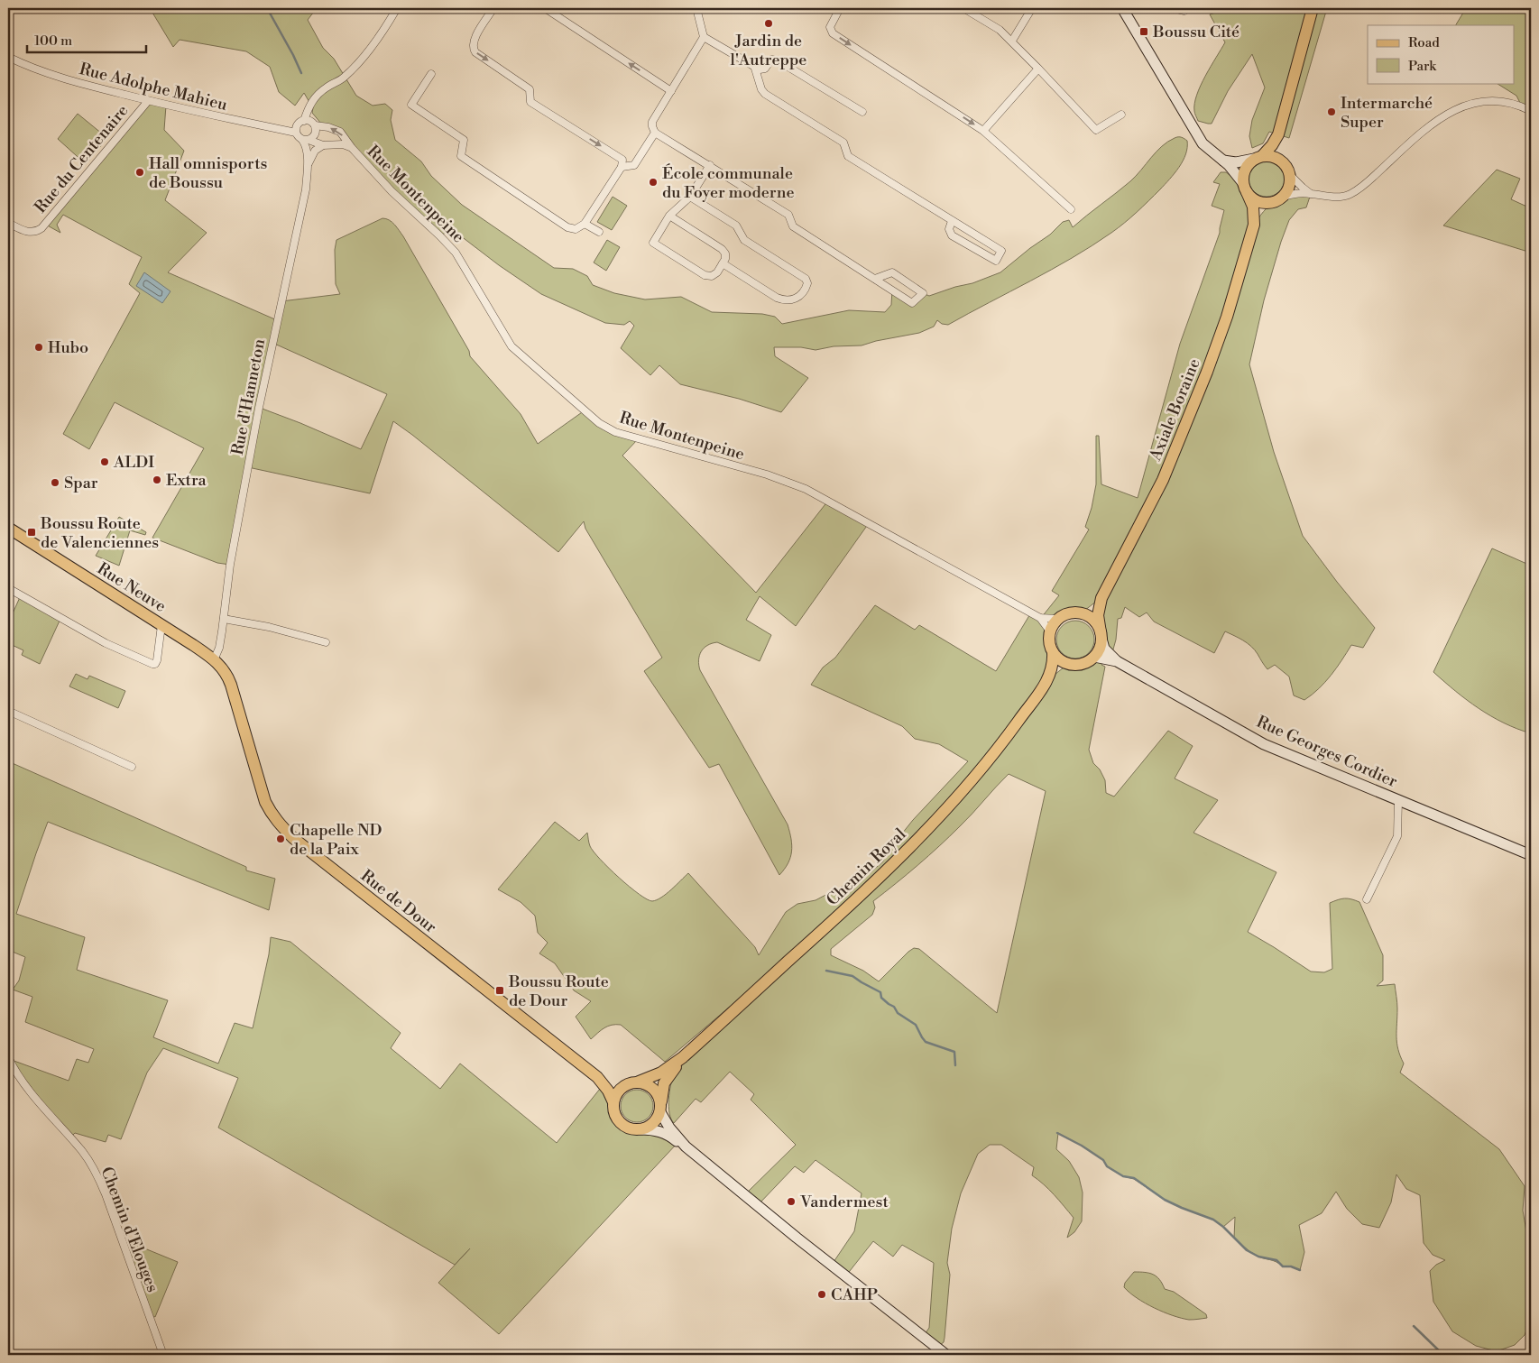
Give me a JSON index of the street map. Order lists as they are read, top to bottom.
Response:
{
  "streets": {
    "main road": [
      "Axiale Boraine",
      "Rue Neuve",
      "Chemin Royal",
      "Rue de Dour"
    ],
    "street": [
      "Rue Adolphe Mahieu",
      "Rue du Centenaire",
      "Rue Montenpeine",
      "Rue d'Hanneton",
      "Rue Georges Cordier",
      "Chemin d'Elouges"
    ]
  },
  "crossings": [
    ["Rue Adolphe Mahieu", "Rue du Centenaire"],
    ["Rue Adolphe Mahieu", "Rue Montenpeine"],
    ["Rue Adolphe Mahieu", "Rue d'Hanneton"],
    ["Rue Montenpeine", "Rue d'Hanneton"],
    ["Rue Montenpeine", "Axiale Boraine"],
    ["Rue Montenpeine", "Rue Georges Cordier"],
    ["Rue Montenpeine", "Chemin Royal"],
    ["Rue d'Hanneton", "Rue Neuve"],
    ["Rue d'Hanneton", "Rue de Dour"],
    ["Axiale Boraine", "Rue Georges Cordier"],
    ["Axiale Boraine", "Chemin Royal"],
    ["Rue Neuve", "Rue de Dour"],
    ["Rue Georges Cordier", "Chemin Royal"],
    ["Chemin Royal", "Rue de Dour"]
  ],
  "places": {
    "other": [
      "Jardin de l'Autreppe",
      "Intermarché Super",
      "Hall omnisports de Boussu",
      "École communale du Foyer moderne",
      "Hubo",
      "ALDI",
      "Extra",
      "Spar",
      "Chapelle ND de la Paix",
      "Vandermest",
      "CAHP"
    ],
    "transit": ["Boussu Cité", "Boussu Route de Valenciennes", "Boussu Route de Dour"]
  },
  "legend": ["Road", "Park"],
  "scale_bar": "100 m"
}
